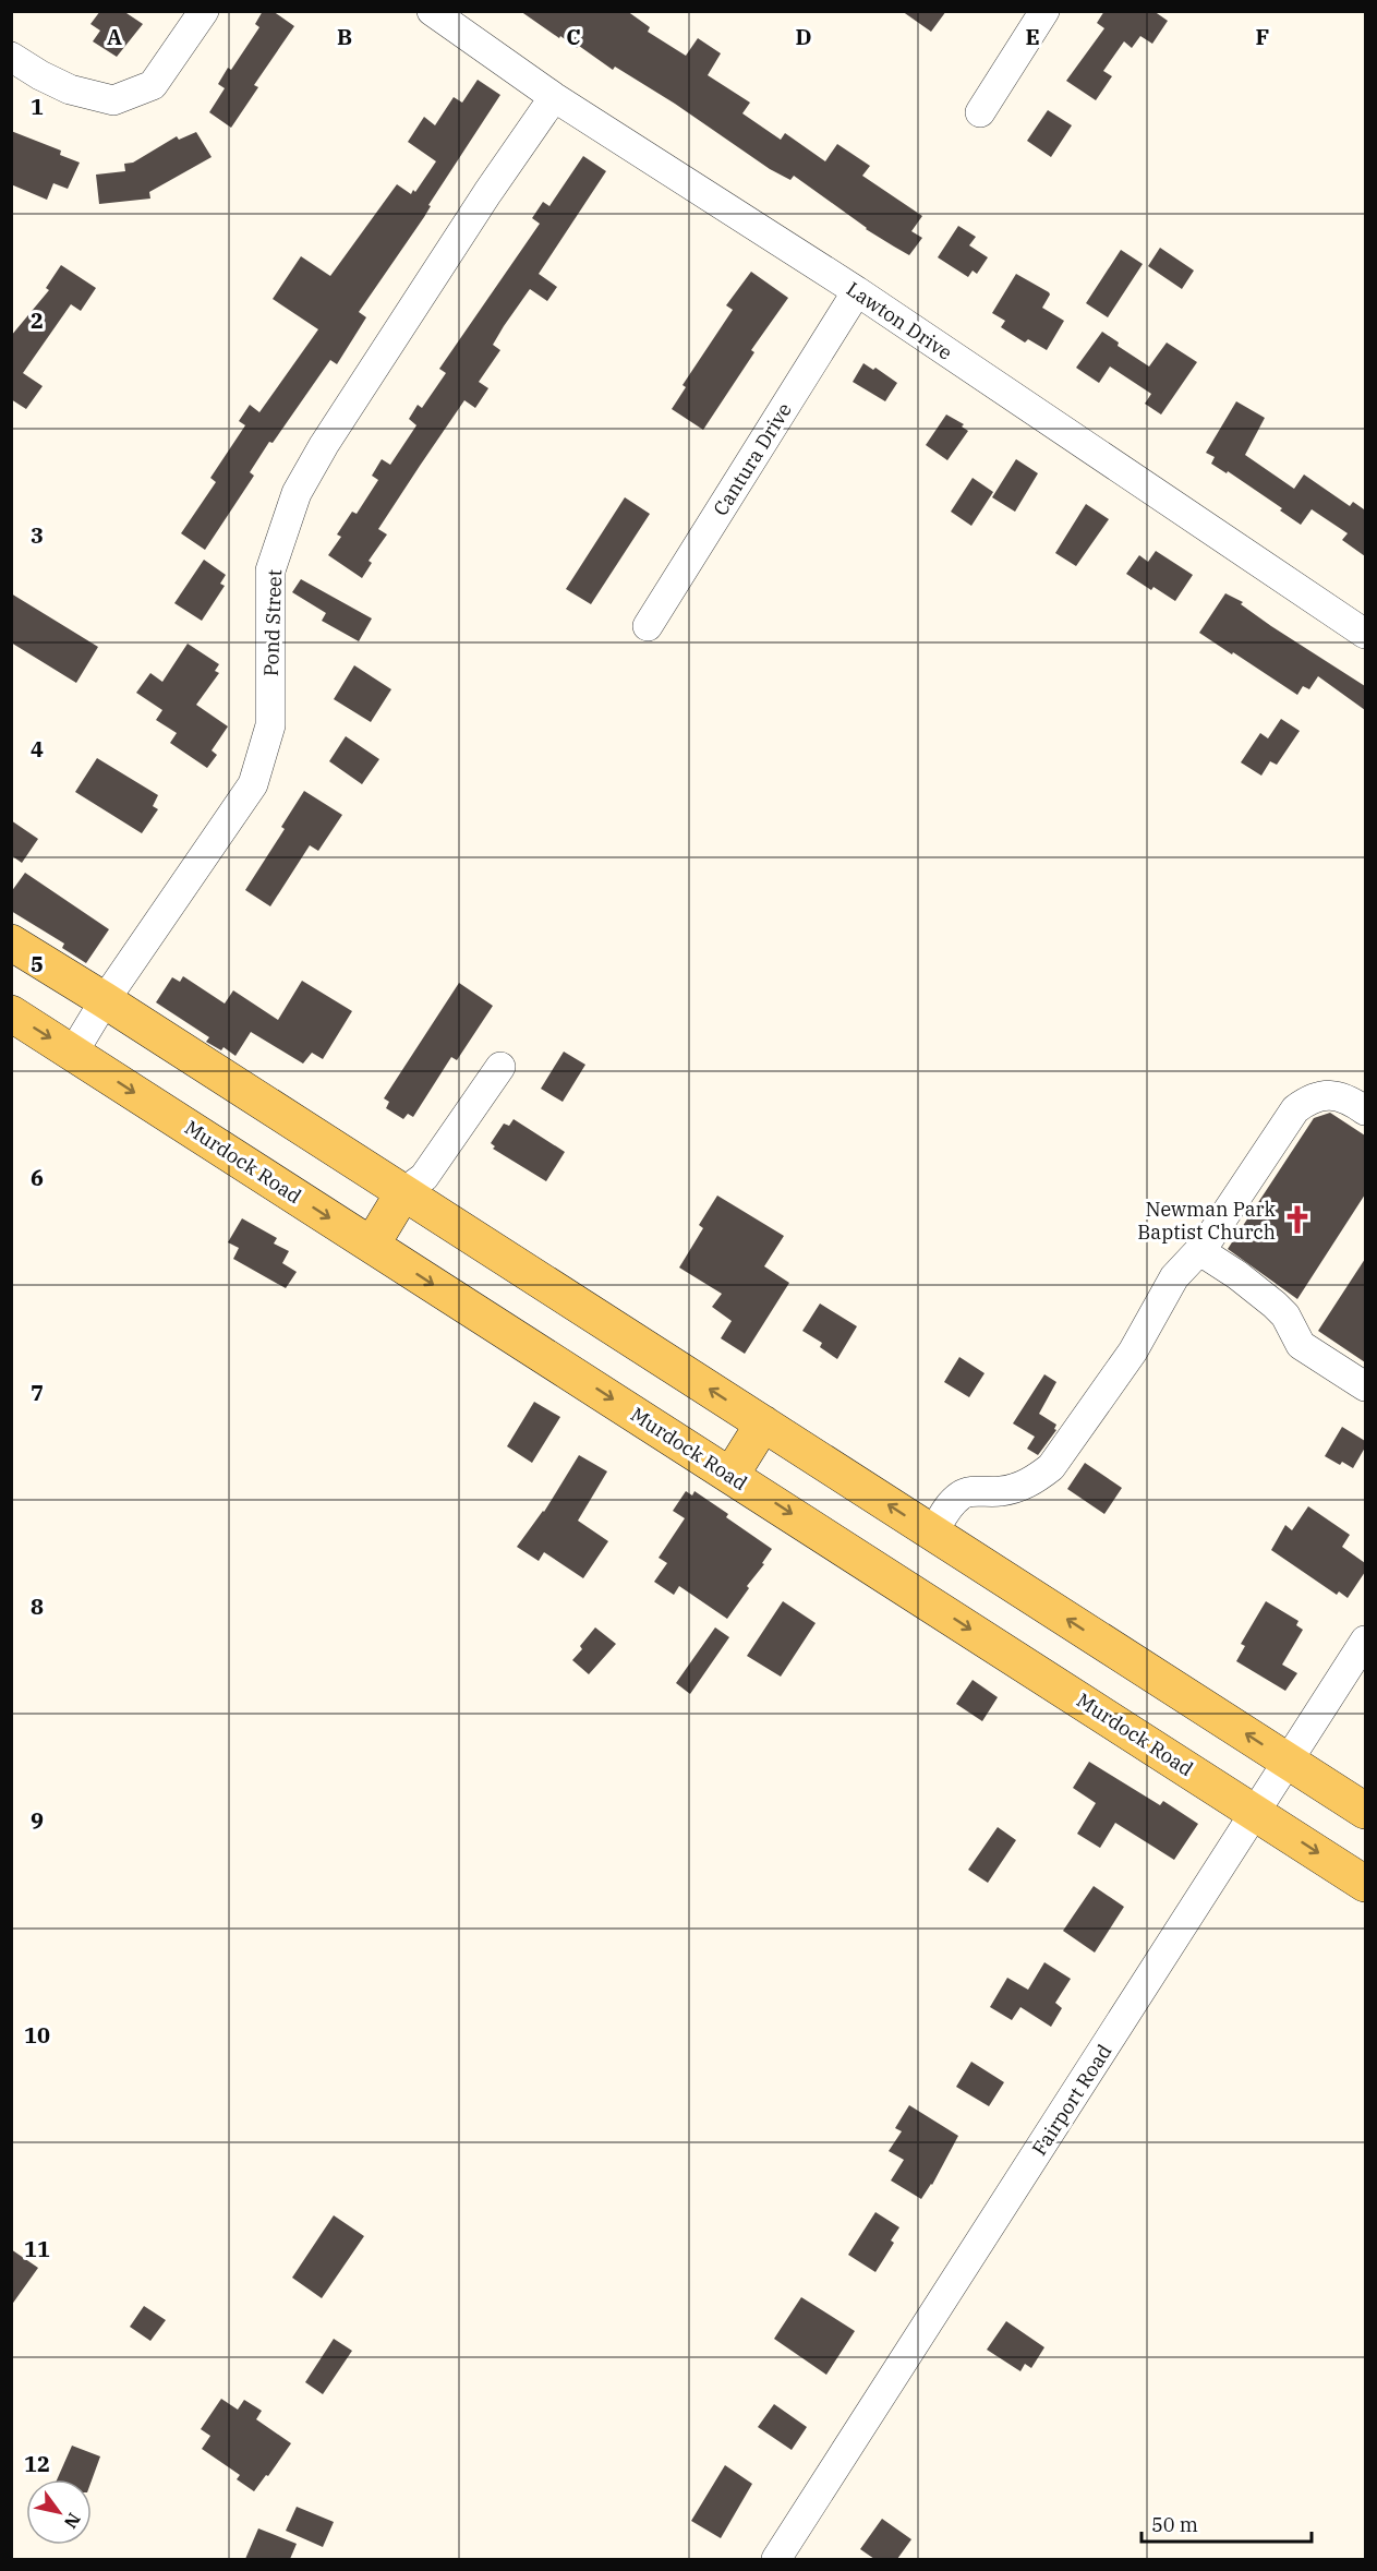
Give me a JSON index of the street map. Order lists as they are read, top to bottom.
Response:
{
  "streets": {
    "main road": ["Murdock Road"],
    "street": [
      "Lawton Drive",
      "Cantura Drive",
      "Pond Street",
      "Fairport Road"
    ]
  },
  "crossings": [
    ["Lawton Drive", "Cantura Drive"],
    ["Lawton Drive", "Pond Street"],
    ["Pond Street", "Murdock Road"],
    ["Murdock Road", "Fairport Road"]
  ],
  "places": {
    "church": ["Newman Park Baptist Church"]
  },
  "scale_bar": "50 m",
  "north": "bottom right",
  "grid": {
    "columns": [
      "A",
      "B",
      "C",
      "D",
      "E",
      "F"
    ],
    "rows": [
      "1",
      "2",
      "3",
      "4",
      "5",
      "6",
      "7",
      "8",
      "9",
      "10",
      "11",
      "12"
    ]
  }
}
